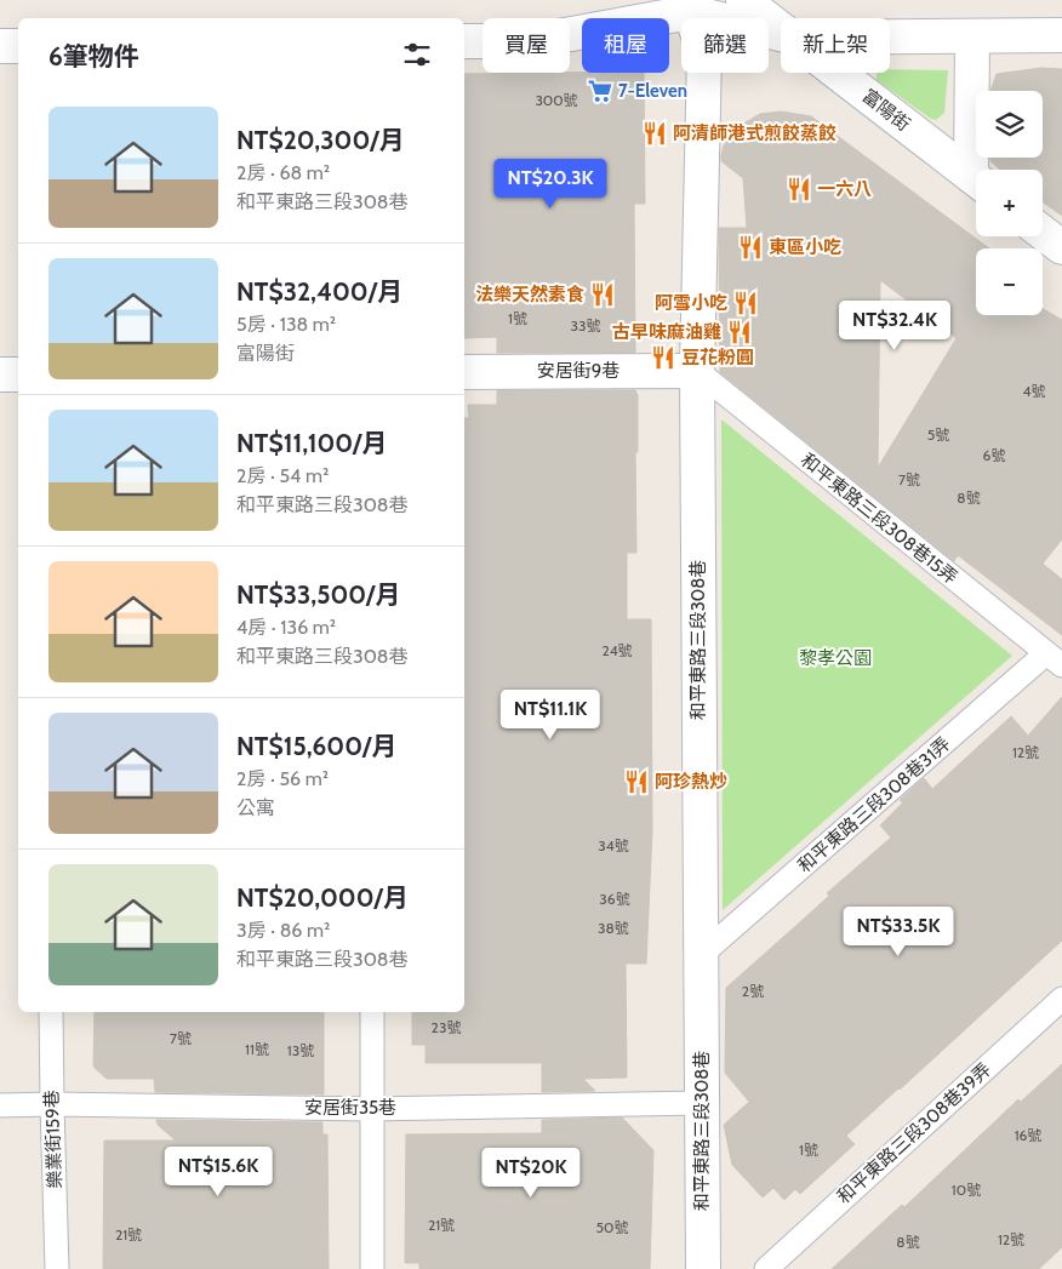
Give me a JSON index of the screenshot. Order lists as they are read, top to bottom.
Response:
{
  "streets": {
    "street": ["富陽街", "安居街9巷", "和平東路三段308巷"],
    "lane": [
      "和平東路三段308巷15弄",
      "和平東路三段308巷31弄",
      "安居街35巷",
      "和平東路三段308巷39弄",
      "樂業街159巷"
    ]
  },
  "crossings": [
    ["安居街9巷", "和平東路三段308巷15弄"],
    ["安居街9巷", "和平東路三段308巷"],
    ["和平東路三段308巷15弄", "和平東路三段308巷"],
    ["和平東路三段308巷15弄", "和平東路三段308巷31弄"],
    ["和平東路三段308巷", "和平東路三段308巷31弄"],
    ["和平東路三段308巷", "安居街35巷"],
    ["安居街35巷", "樂業街159巷"]
  ],
  "parks": ["黎孝公園"],
  "places": {
    "supermarket": ["7-Eleven"],
    "restaurant": [
      "阿清師港式煎餃蒸餃",
      "一六八",
      "東區小吃",
      "法樂天然素食",
      "阿雪小吃",
      "古早味麻油雞",
      "豆花粉圓",
      "阿珍熱炒"
    ]
  },
  "house_numbers": [
    "300號",
    "1號",
    "33號",
    "4號",
    "5號",
    "6號",
    "7號",
    "8號",
    "24號",
    "12號",
    "34號",
    "36號",
    "38號",
    "2號",
    "23號",
    "7號",
    "11號",
    "13號",
    "16號",
    "1號",
    "10號",
    "21號",
    "50號",
    "21號",
    "12號",
    "8號"
  ],
  "page": {
    "chip": [
      "買屋",
      "租屋",
      "篩選",
      "新上架"
    ],
    "heading": "6筆物件",
    "map_buttons": ["+", "−"],
    "list": [
      {
        "name": "NT$20,300/月",
        "note": "2房 · 68 m² · 和平東路三段308巷"
      },
      {
        "name": "NT$32,400/月",
        "note": "5房 · 138 m² · 富陽街"
      },
      {
        "name": "NT$11,100/月",
        "note": "2房 · 54 m² · 和平東路三段308巷"
      },
      {
        "name": "NT$33,500/月",
        "note": "4房 · 136 m² · 和平東路三段308巷"
      },
      {
        "name": "NT$15,600/月",
        "note": "2房 · 56 m² · 公寓"
      },
      {
        "name": "NT$20,000/月",
        "note": "3房 · 86 m² · 和平東路三段308巷"
      }
    ],
    "price": [
      "NT$20.3K",
      "NT$32.4K",
      "NT$11.1K",
      "NT$33.5K",
      "NT$15.6K",
      "NT$20K"
    ]
  }
}
